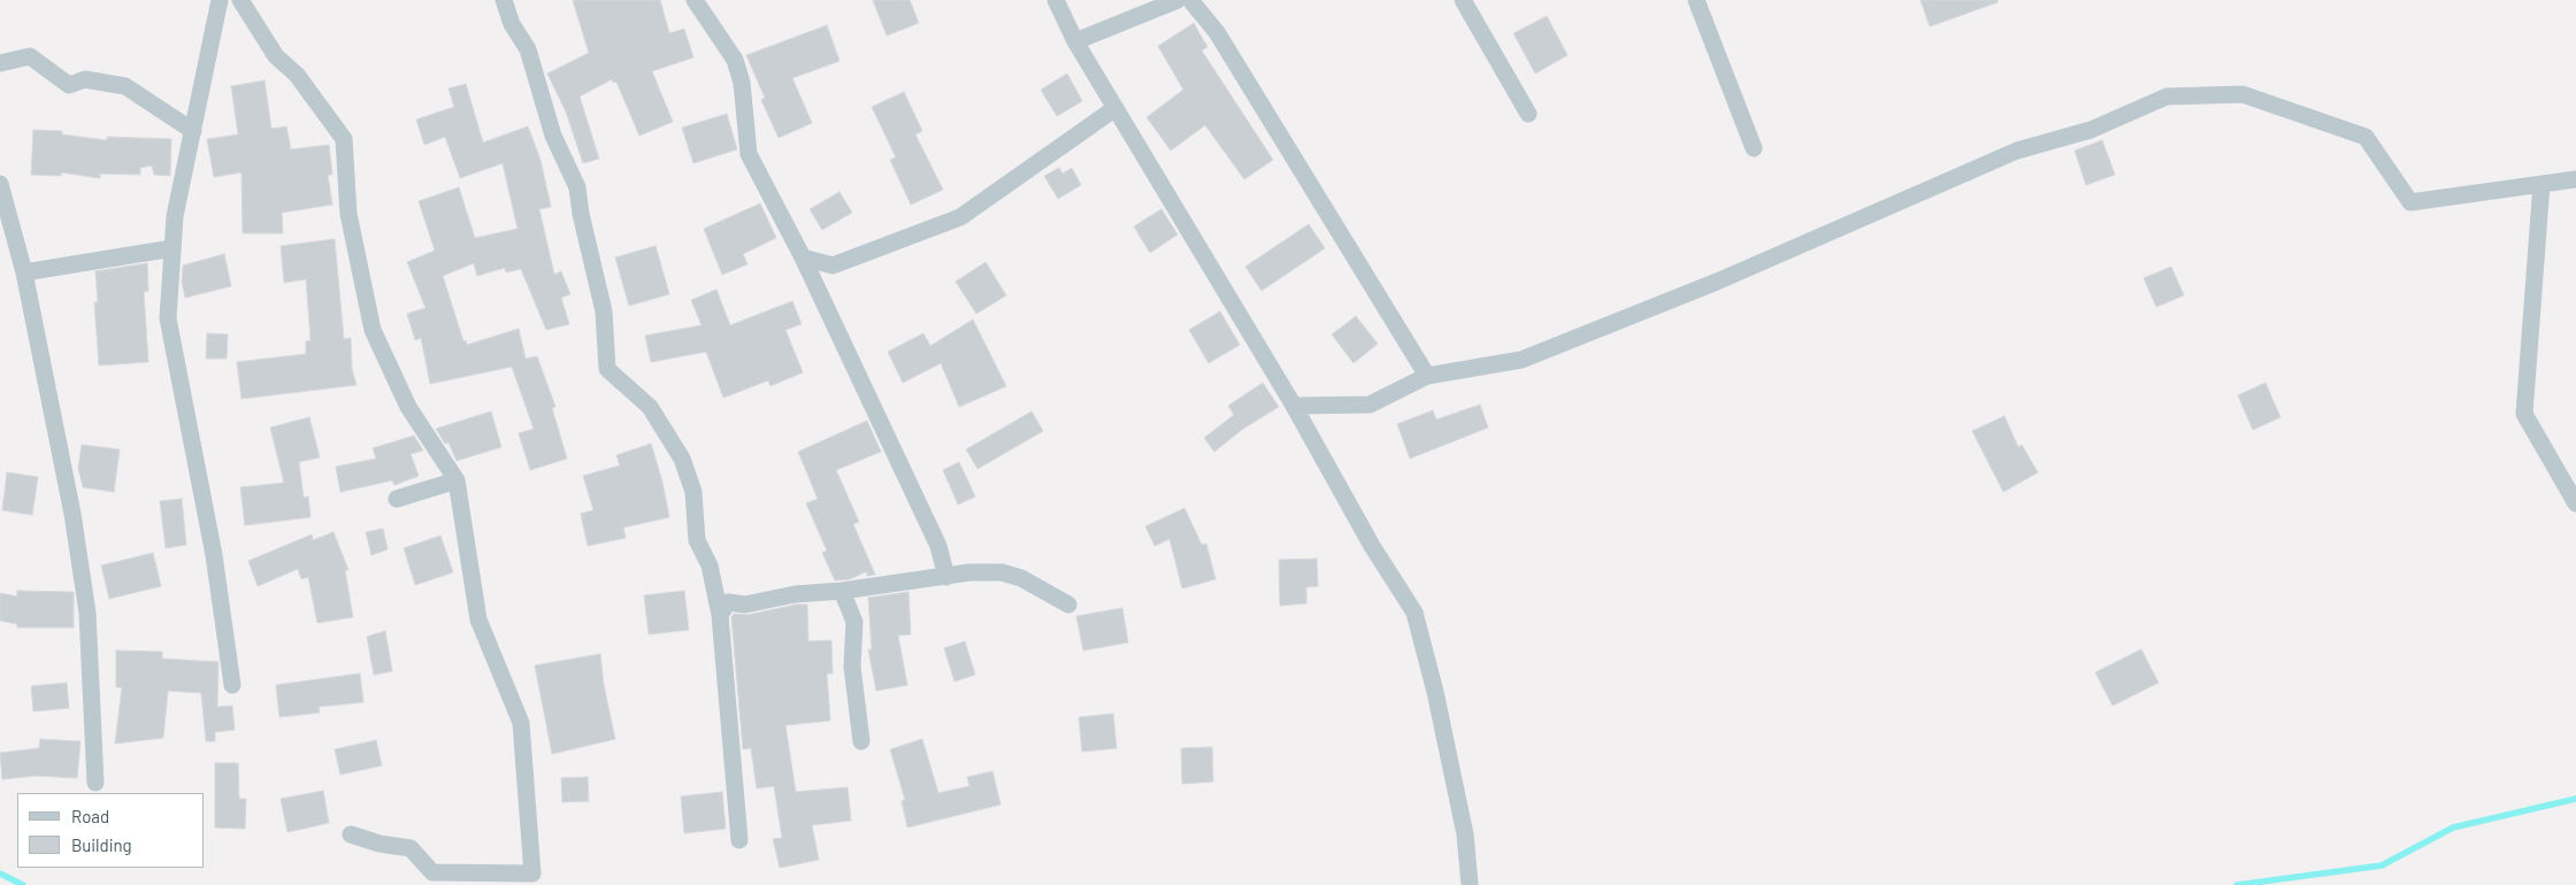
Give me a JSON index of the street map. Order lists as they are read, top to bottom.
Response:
{
  "legend": ["Road", "Building"]
}
